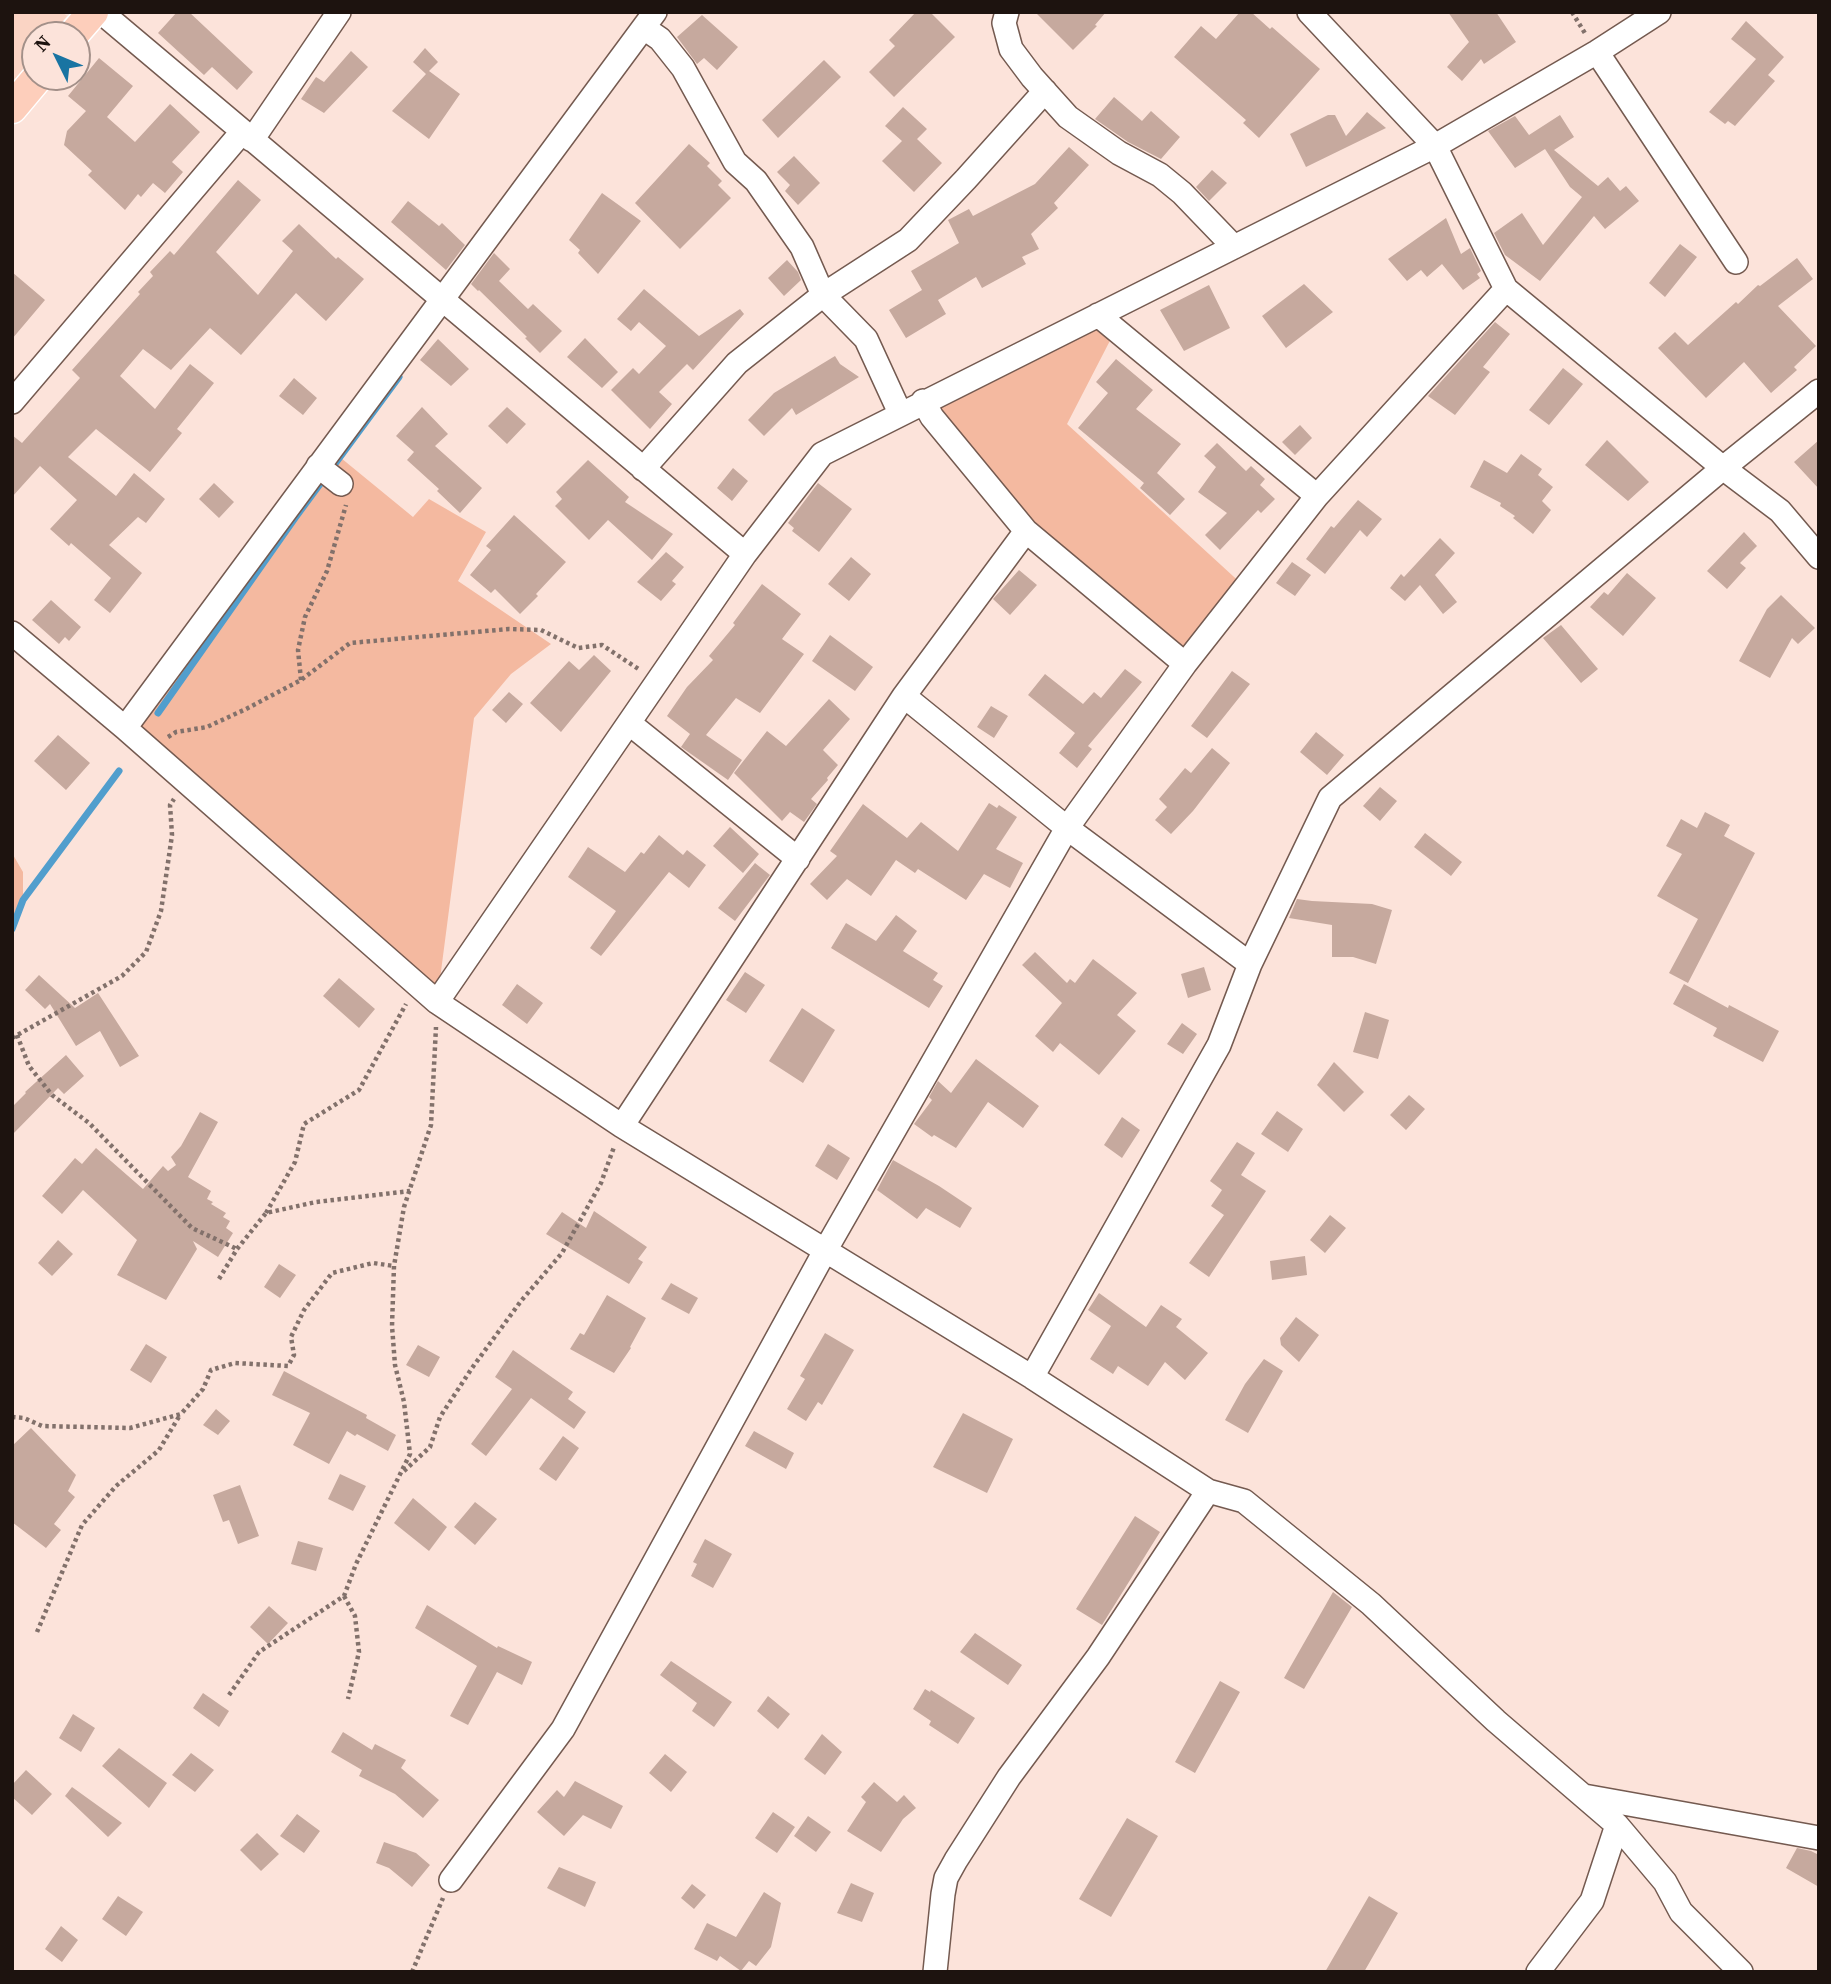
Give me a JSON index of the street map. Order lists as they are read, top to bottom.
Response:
{
  "north": "top left"
}
